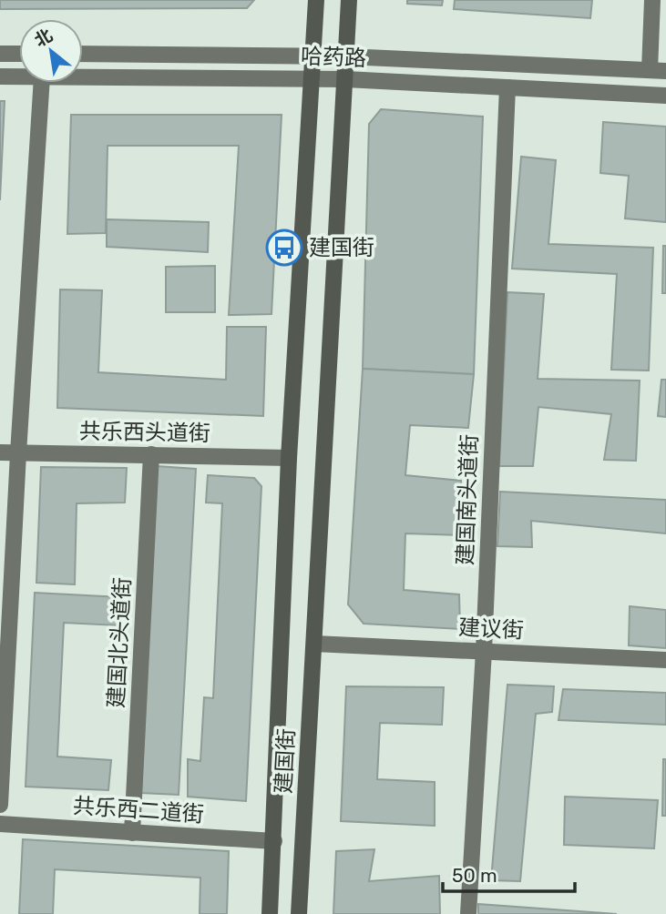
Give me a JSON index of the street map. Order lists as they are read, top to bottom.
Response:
{
  "streets": {
    "main road": ["建国街"],
    "street": [
      "哈药路",
      "共乐西头道街",
      "建国南头道街",
      "建议街",
      "建国北头道街",
      "共乐西二道街"
    ]
  },
  "crossings": [
    ["哈药路", "建国南头道街"],
    ["哈药路", "建国街"],
    ["共乐西头道街", "建国北头道街"],
    ["共乐西头道街", "建国街"],
    ["建国南头道街", "建议街"],
    ["建议街", "建国街"],
    ["建国北头道街", "共乐西二道街"],
    ["建国街", "共乐西二道街"]
  ],
  "places": {
    "bus stop": ["建国街"]
  },
  "scale_bar": "50 m",
  "north": "top left"
}
